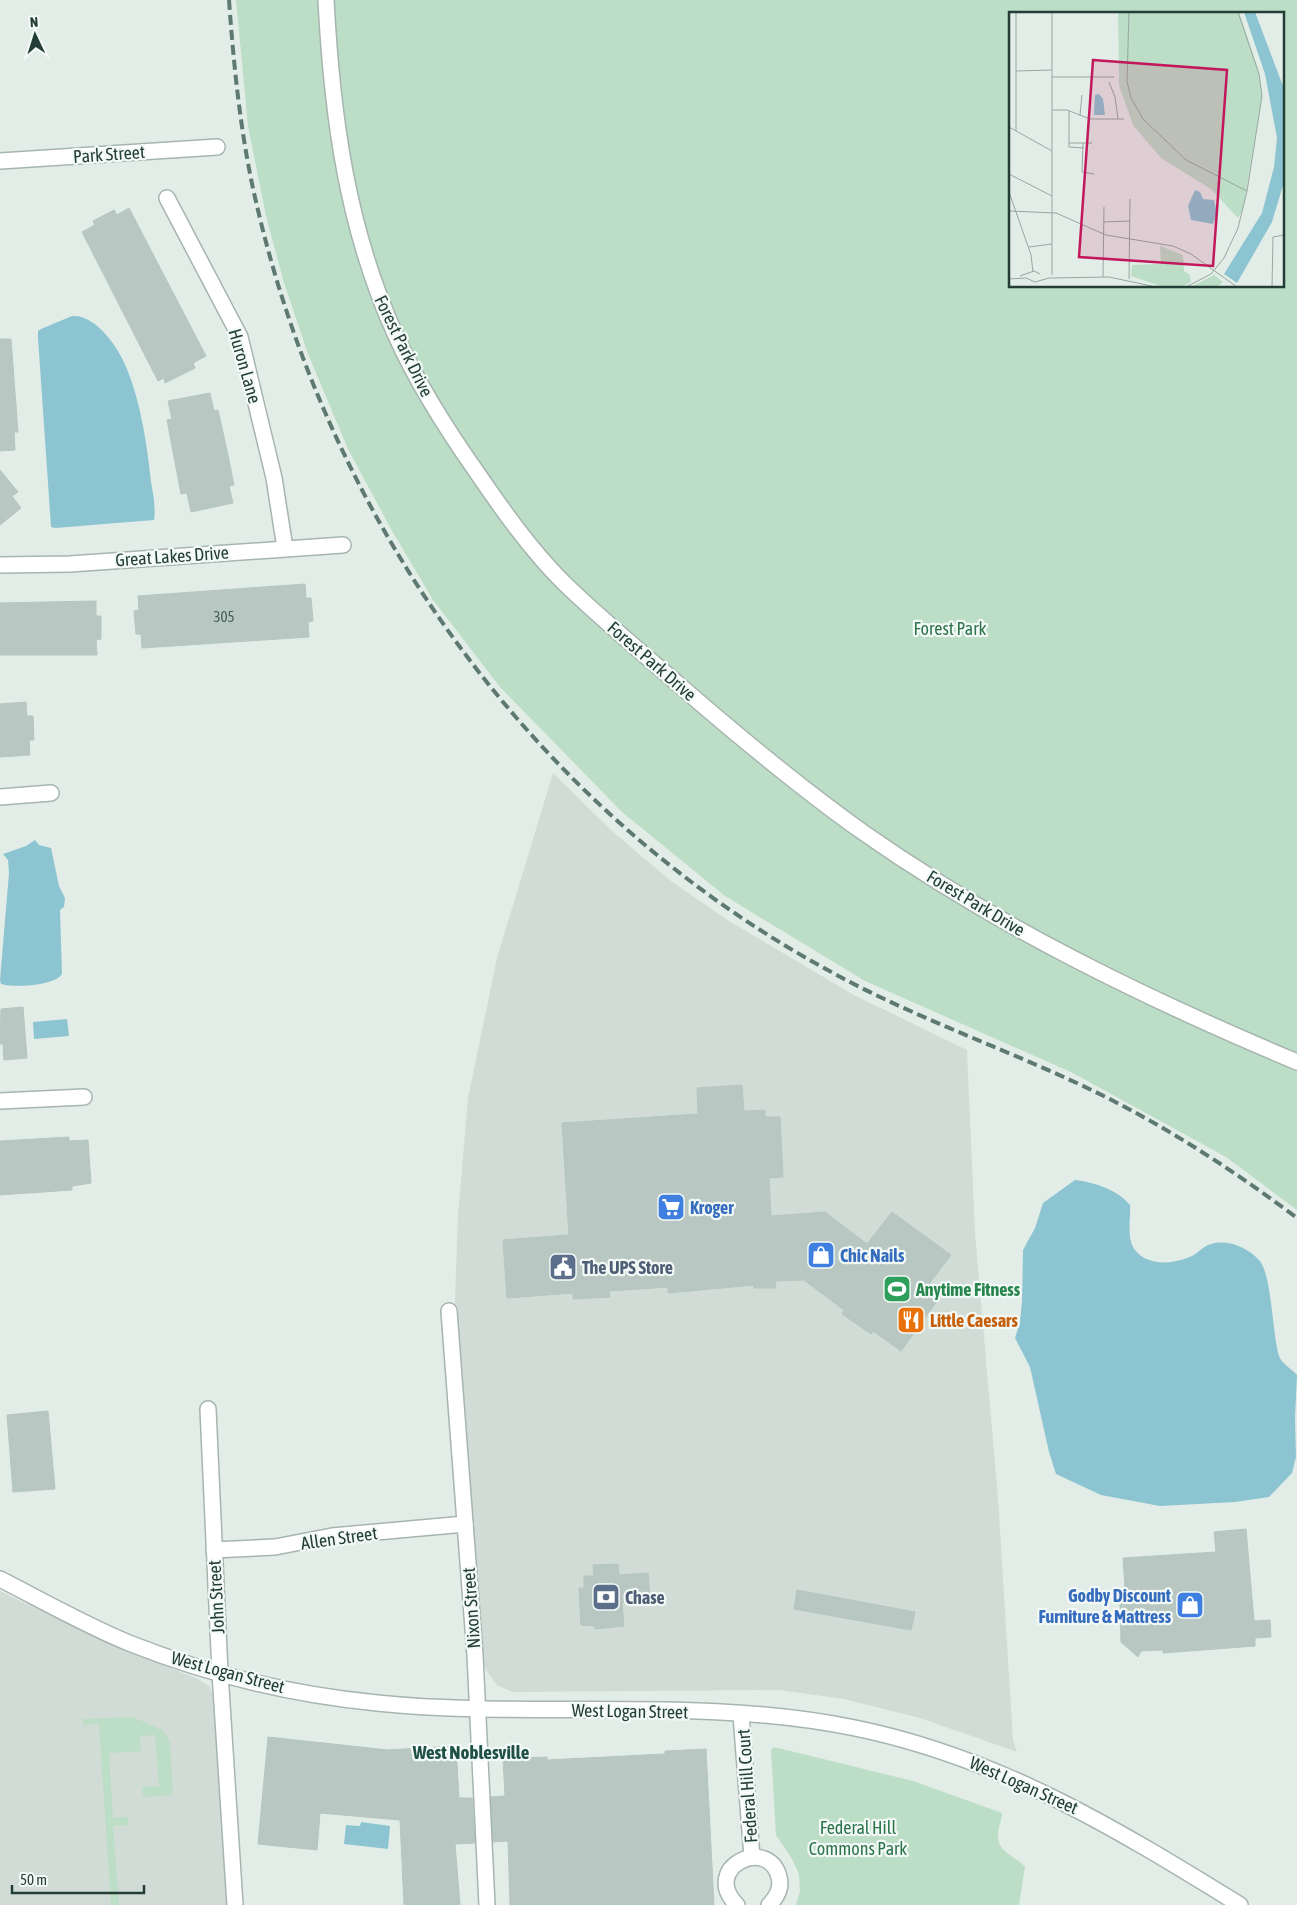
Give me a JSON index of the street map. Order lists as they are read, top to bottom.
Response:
{
  "streets": {
    "street": [
      "Park Street",
      "Forest Park Drive",
      "Huron Lane",
      "Great Lakes Drive",
      "Allen Street",
      "John Street",
      "Nixon Street",
      "West Logan Street",
      "Federal Hill Court"
    ]
  },
  "crossings": [
    ["Huron Lane", "Great Lakes Drive"],
    ["Allen Street", "John Street"],
    ["Allen Street", "Nixon Street"],
    ["John Street", "West Logan Street"],
    ["Nixon Street", "West Logan Street"],
    ["West Logan Street", "Federal Hill Court"]
  ],
  "districts": ["West Noblesville"],
  "parks": ["Forest Park", "Federal Hill Commons Park"],
  "places": {
    "supermarket": ["Kroger"],
    "shop": ["Chic Nails", "Godby Discount Furniture & Mattress"],
    "public building": ["The UPS Store"],
    "sports": ["Anytime Fitness"],
    "restaurant": ["Little Caesars"],
    "bank": ["Chase"]
  },
  "house_numbers": ["305"],
  "scale_bar": "50 m",
  "north": "top"
}
